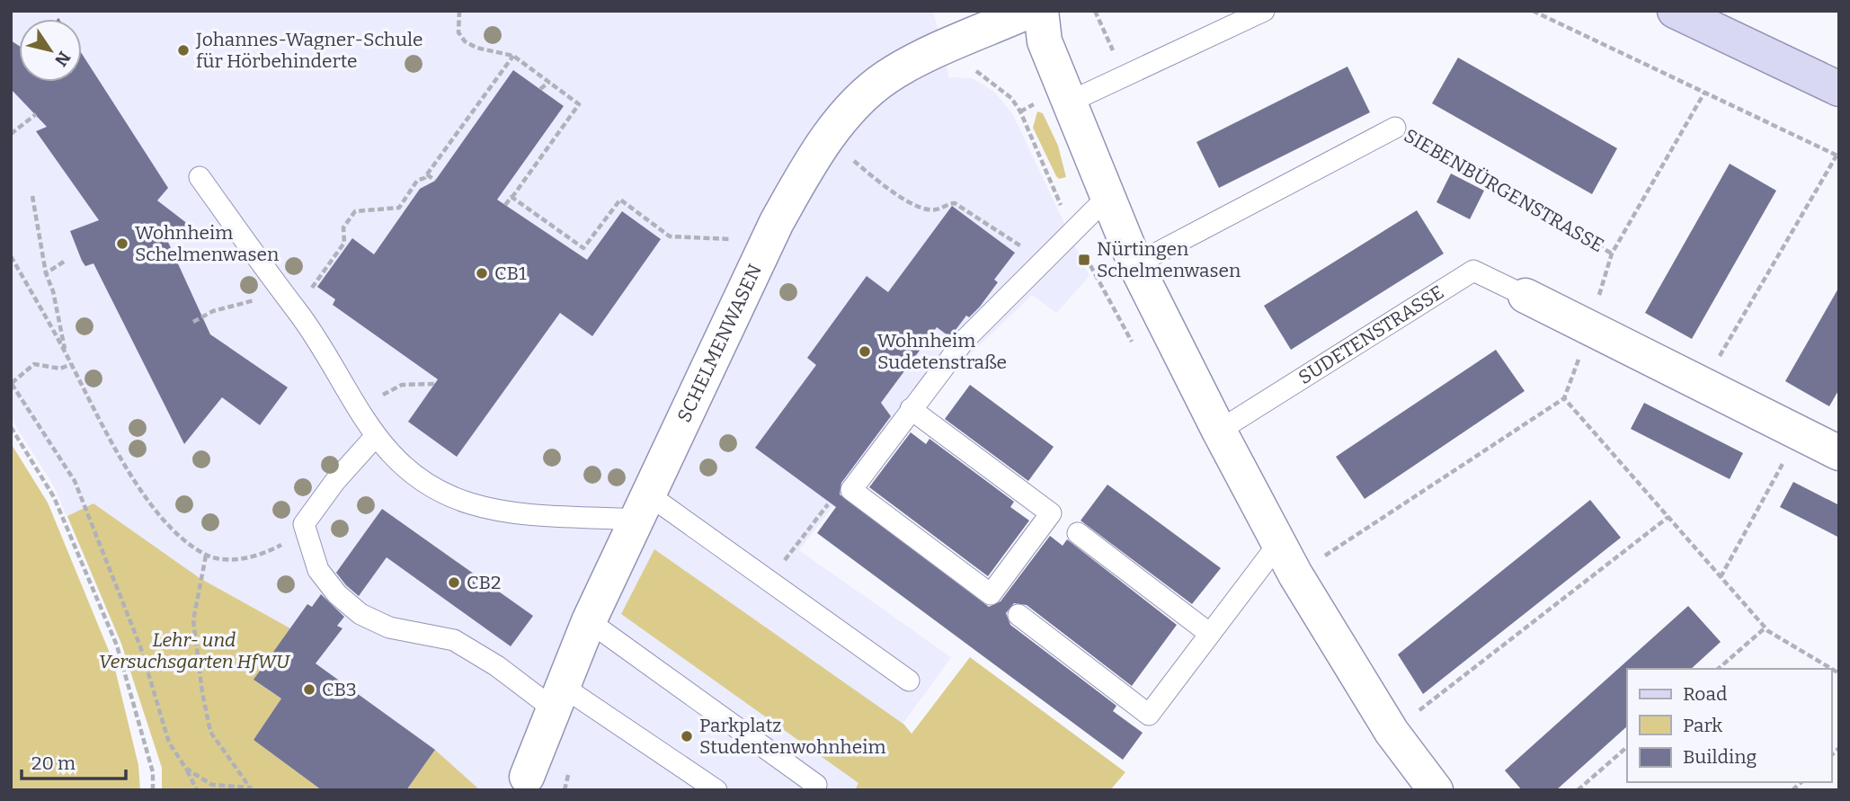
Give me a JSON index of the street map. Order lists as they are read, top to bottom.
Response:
{
  "streets": {
    "street": ["SCHELMENWASEN"],
    "lane": ["SUDETENSTRASSE"],
    "path": ["SIEBENBÜRGENSTRASSE"]
  },
  "parks": ["Lehr- und Versuchsgarten HfWU"],
  "places": {
    "other": [
      "Johannes-Wagner-Schule für Hörbehinderte",
      "Wohnheim Schelmenwasen",
      "CB1",
      "Wohnheim Sudetenstraße",
      "CB2",
      "CB3",
      "Parkplatz Studentenwohnheim"
    ],
    "transit": ["Nürtingen Schelmenwasen"]
  },
  "legend": ["Road", "Park", "Building"],
  "scale_bar": "20 m",
  "north": "bottom right"
}
